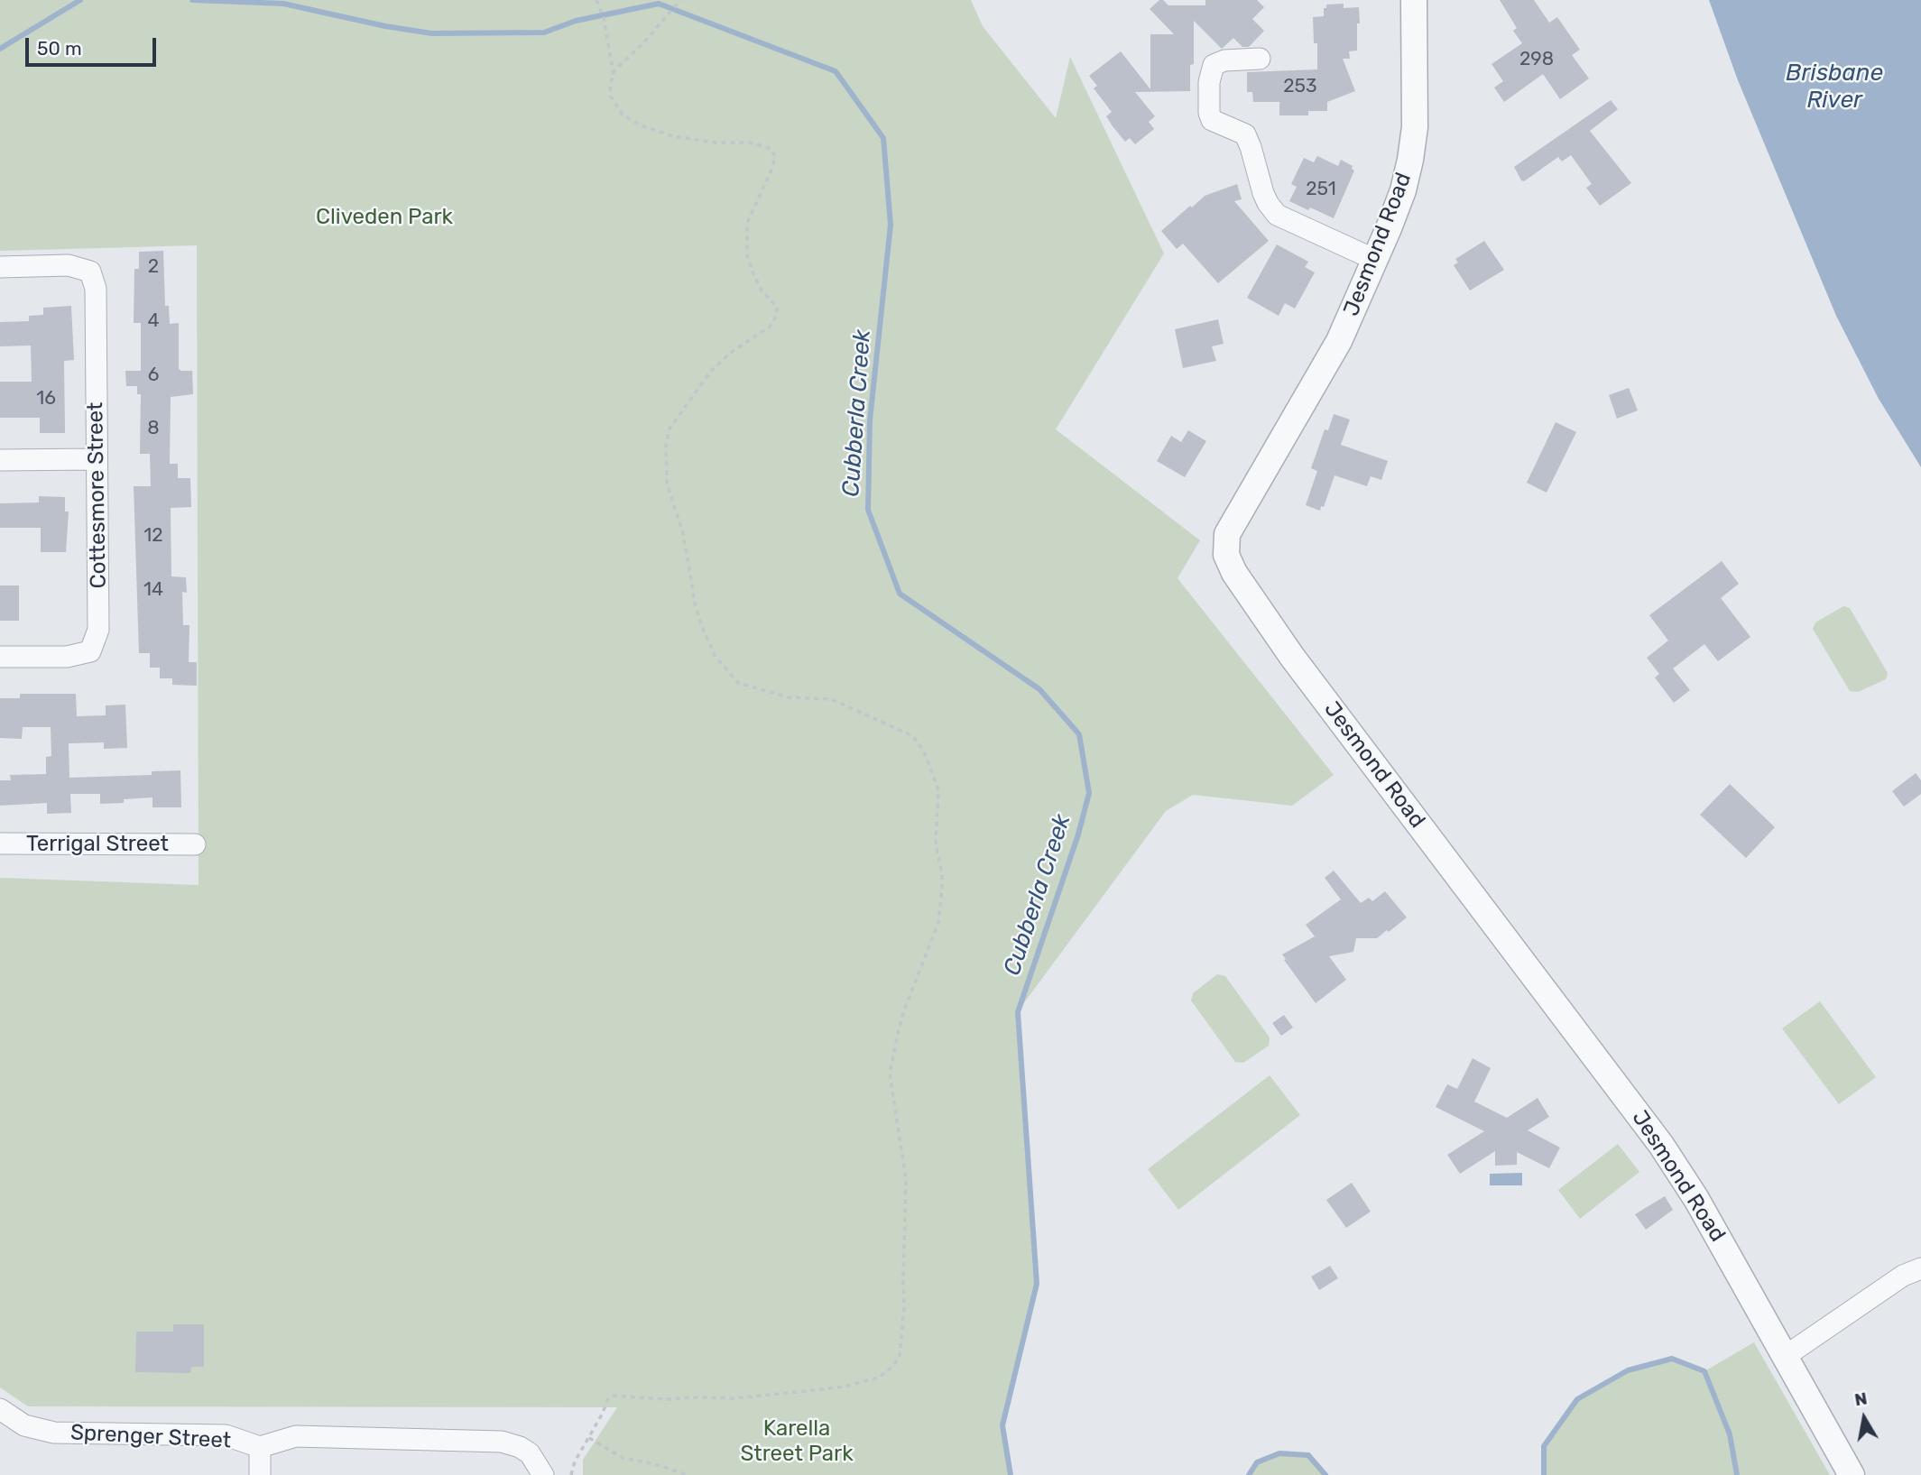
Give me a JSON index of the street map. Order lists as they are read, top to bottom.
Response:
{
  "streets": {
    "street": [
      "Jesmond Road",
      "Cottesmore Street",
      "Terrigal Street",
      "Sprenger Street"
    ]
  },
  "water": ["Brisbane River", "Cubberla Creek"],
  "parks": ["Cliveden Park", "Karella Street Park"],
  "house_numbers": [
    "298",
    "253",
    "251",
    "2",
    "4",
    "6",
    "16",
    "8",
    "12",
    "14"
  ],
  "scale_bar": "50 m",
  "north": "top"
}
